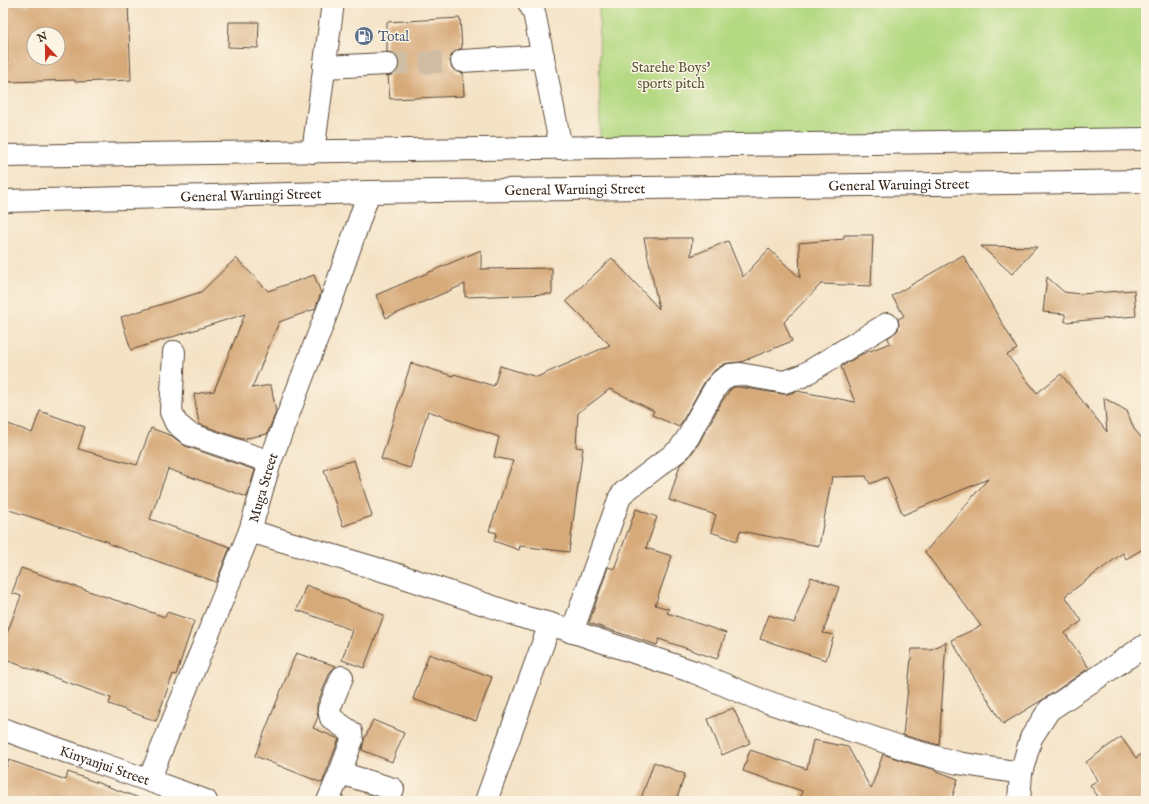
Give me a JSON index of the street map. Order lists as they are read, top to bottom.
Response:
{
  "streets": {
    "main road": ["General Waruingi Street", "Muga Street", "Kinyanjui Street"]
  },
  "crossings": [
    ["General Waruingi Street", "Muga Street"],
    ["Muga Street", "Kinyanjui Street"]
  ],
  "parks": ["Starehe Boys' sports pitch"],
  "places": {
    "fuel station": ["Total"]
  },
  "north": "top"
}
